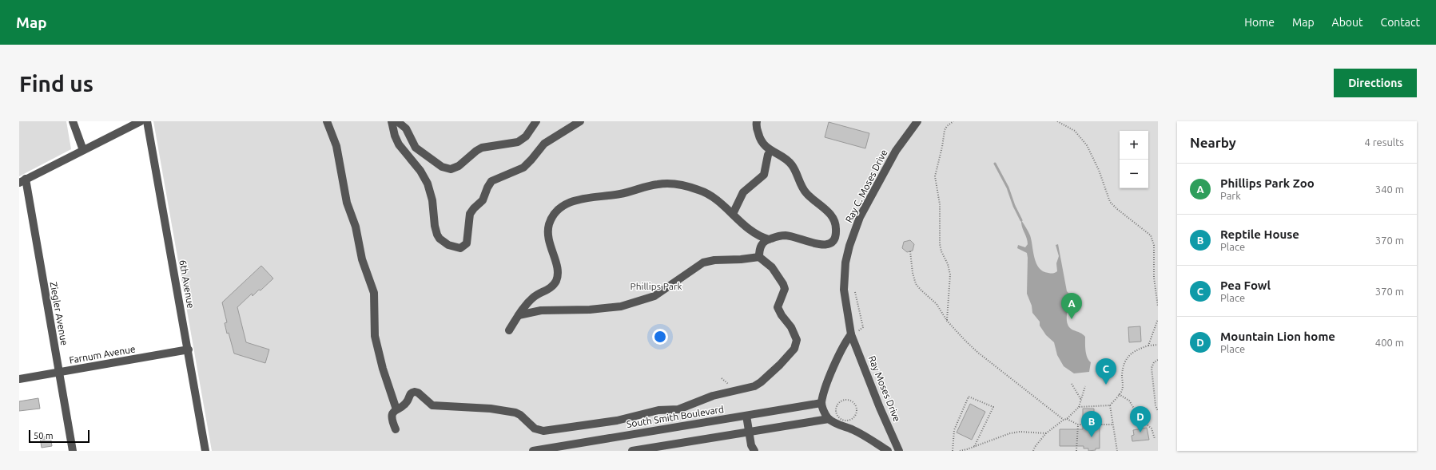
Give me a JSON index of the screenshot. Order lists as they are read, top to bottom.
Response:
{
  "streets": {
    "street": [
      "Ray C. Moses Drive",
      "6th Avenue",
      "Ziegler Avenue",
      "Farnum Avenue",
      "Ray Moses Drive",
      "South Smith Boulevard"
    ]
  },
  "crossings": [
    ["Ray C. Moses Drive", "Ray Moses Drive"],
    ["6th Avenue", "Farnum Avenue"],
    ["Ziegler Avenue", "Farnum Avenue"]
  ],
  "parks": ["Phillips Park"],
  "scale_bar": "50 m",
  "page": {
    "header": "Map",
    "nav": [
      "Home",
      "Map",
      "About",
      "Contact"
    ],
    "buttons": "Directions",
    "title": "Find us",
    "heading": ["Nearby", "4 results"],
    "map_buttons": ["+", "−"],
    "list": [
      {
        "mark": "A",
        "name": "Phillips Park Zoo",
        "note": "Park",
        "value": "340 m"
      },
      {
        "mark": "B",
        "name": "Reptile House",
        "note": "Place",
        "value": "370 m"
      },
      {
        "mark": "C",
        "name": "Pea Fowl",
        "note": "Place",
        "value": "370 m"
      },
      {
        "mark": "D",
        "name": "Mountain Lion home",
        "note": "Place",
        "value": "400 m"
      }
    ],
    "pins": [
      "A",
      "C",
      "D",
      "B"
    ],
    "scale": "50 m"
  }
}
